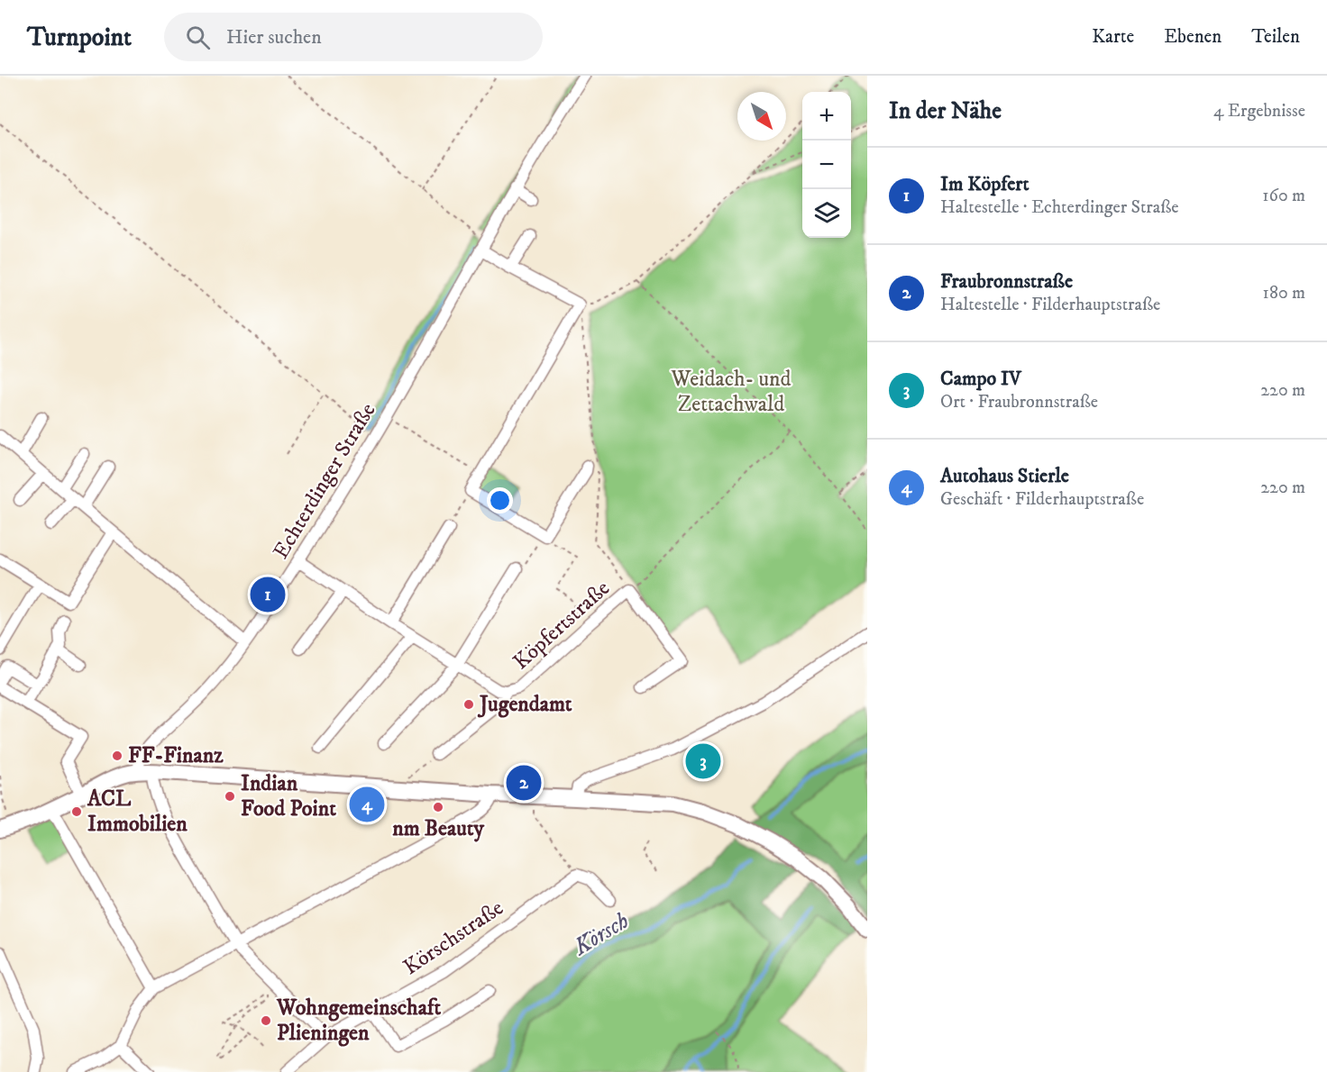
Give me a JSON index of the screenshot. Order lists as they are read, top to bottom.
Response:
{
  "streets": {
    "street": ["Echterdinger Straße", "Köpfertstraße", "Körschstraße"]
  },
  "crossings": [
    ["Echterdinger Straße", "Köpfertstraße"]
  ],
  "water": ["Körsch"],
  "parks": ["Weidach- und Zettachwald"],
  "places": [
    "Jugendamt",
    "FF-Finanz",
    "Indian Food Point",
    "nm Beauty",
    "ACL Immobilien",
    "Wohngemeinschaft Plieningen"
  ],
  "north": "bottom right",
  "page": {
    "header": "Turnpoint",
    "search": "Hier suchen",
    "nav": ["Karte", "Ebenen", "Teilen"],
    "heading": ["In der Nähe", "4 Ergebnisse"],
    "map_buttons": ["+", "−"],
    "list": [
      {
        "mark": "1",
        "name": "Im Köpfert",
        "note": "Haltestelle · Echterdinger Straße",
        "value": "160 m"
      },
      {
        "mark": "2",
        "name": "Fraubronnstraße",
        "note": "Haltestelle · Filderhauptstraße",
        "value": "180 m"
      },
      {
        "mark": "3",
        "name": "Campo IV",
        "note": "Ort · Fraubronnstraße",
        "value": "220 m"
      },
      {
        "mark": "4",
        "name": "Autohaus Stierle",
        "note": "Geschäft · Filderhauptstraße",
        "value": "220 m"
      }
    ],
    "pins": [
      "1",
      "3",
      "2",
      "4"
    ]
  }
}
